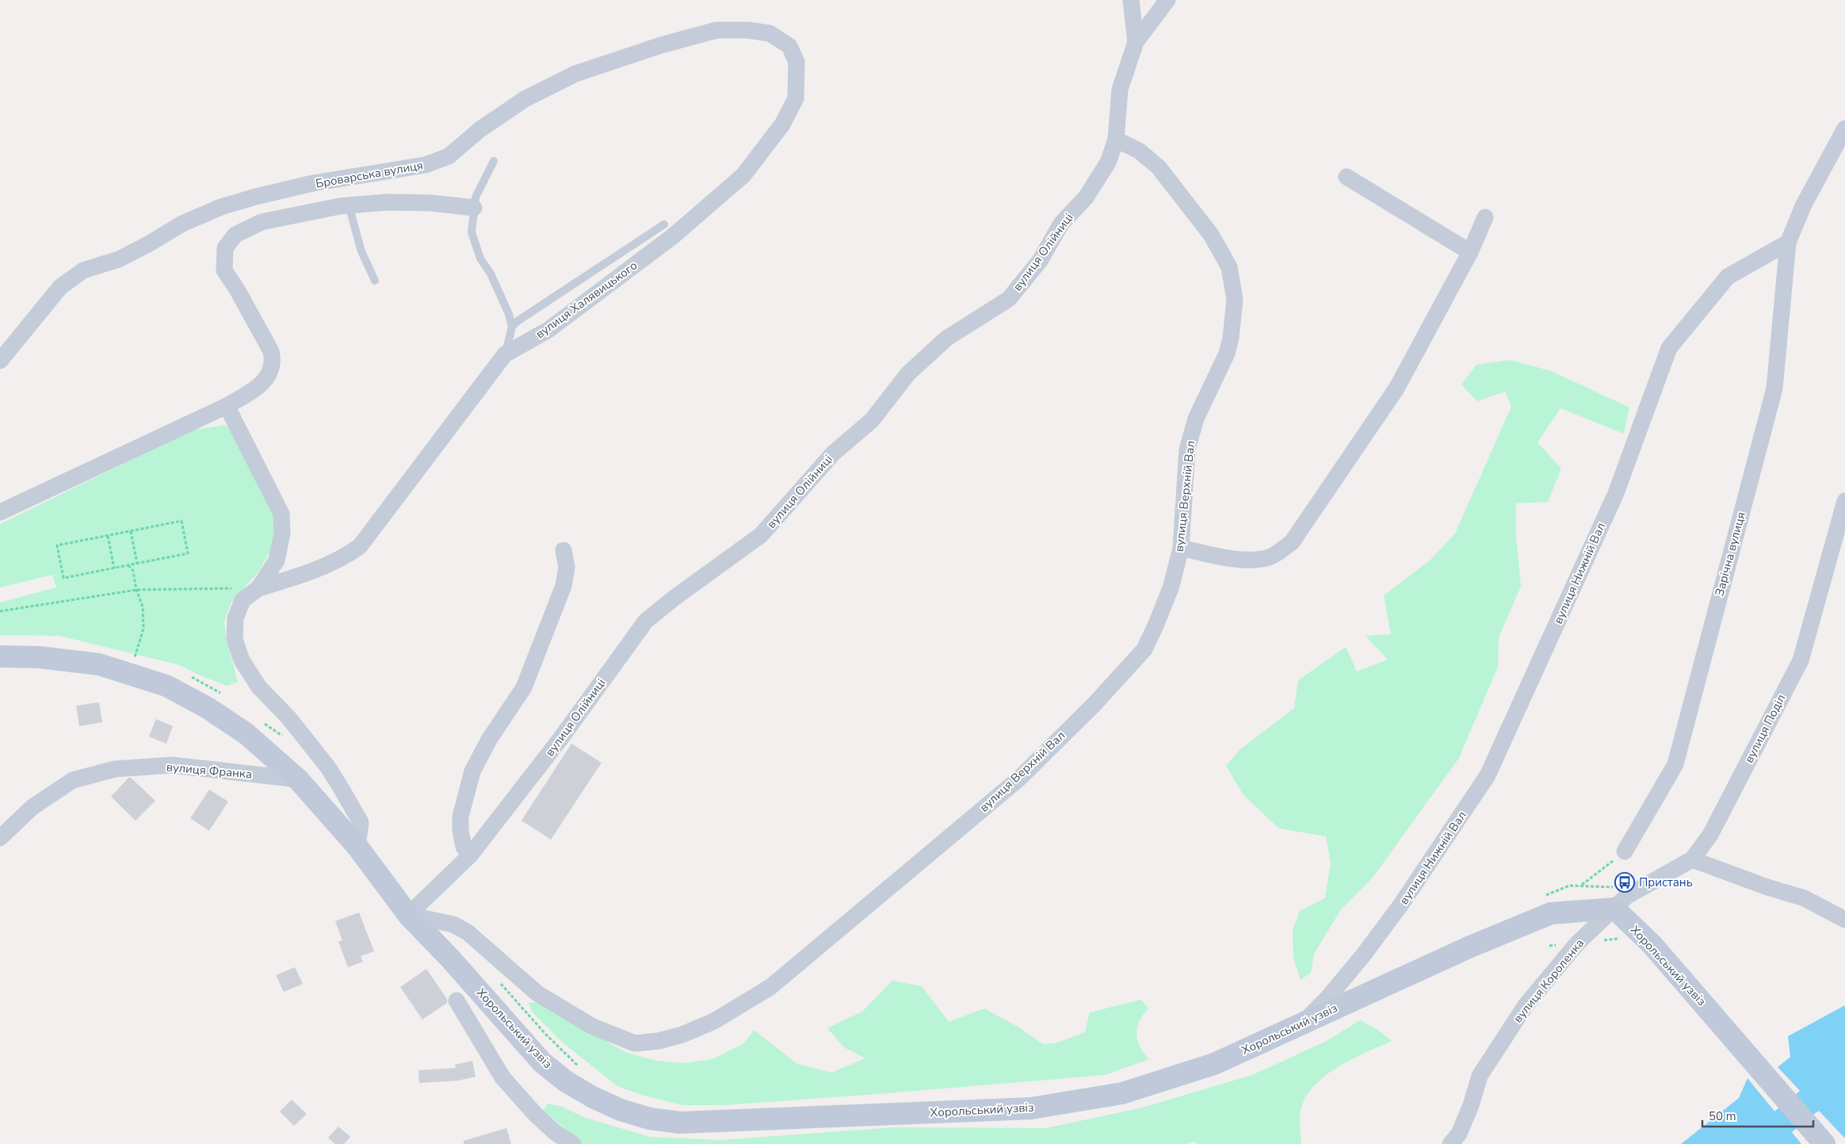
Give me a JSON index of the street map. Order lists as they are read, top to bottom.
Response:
{
  "streets": {
    "main road": ["Хорольський узвіз"],
    "street": [
      "Броварська вулиця",
      "вулиця Олійниці",
      "вулиця Халявицького",
      "вулиця Верхній Вал",
      "Зарічна вулиця",
      "вулиця Нижній Вал",
      "вулиця Поділ",
      "вулиця Франка",
      "вулиця Короленка"
    ]
  },
  "crossings": [
    ["Броварська вулиця", "вулиця Халявицького"],
    ["вулиця Олійниці", "вулиця Верхній Вал"],
    ["вулиця Олійниці", "Хорольський узвіз"],
    ["вулиця Верхній Вал", "Хорольський узвіз"],
    ["Зарічна вулиця", "вулиця Нижній Вал"],
    ["вулиця Нижній Вал", "Хорольський узвіз"],
    ["вулиця Поділ", "Хорольський узвіз"],
    ["вулиця Поділ", "вулиця Короленка"],
    ["вулиця Франка", "Хорольський узвіз"],
    ["Хорольський узвіз", "вулиця Короленка"]
  ],
  "places": {
    "bus stop": ["Пристань"]
  },
  "scale_bar": "50 m"
}
